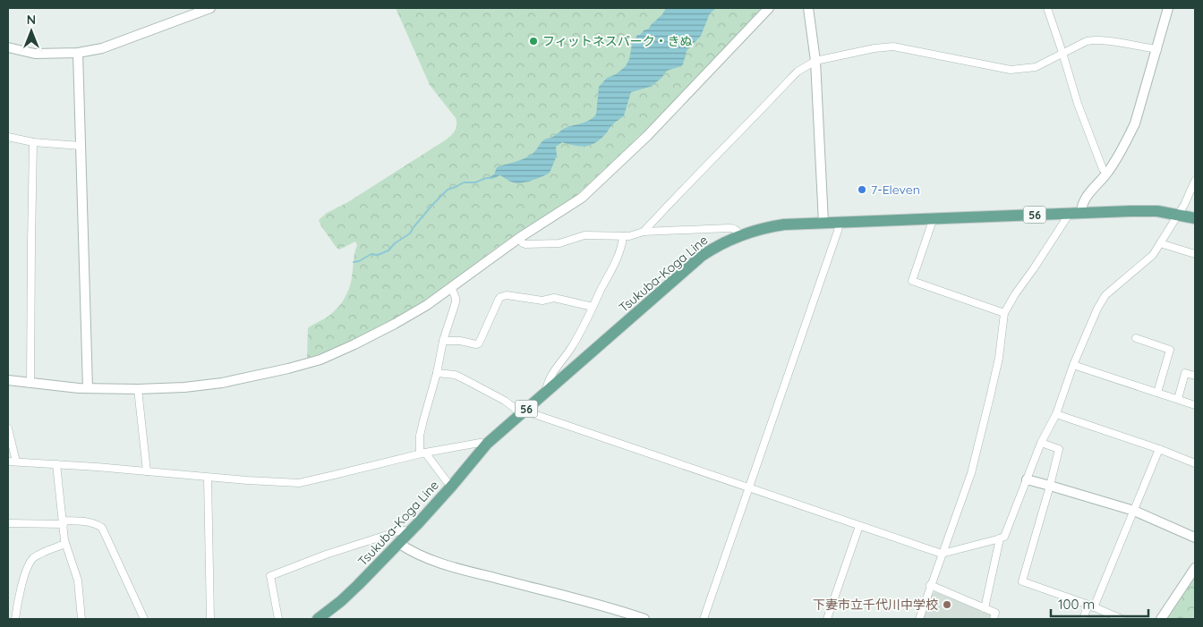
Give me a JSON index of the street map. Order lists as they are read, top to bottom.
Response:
{
  "streets": {
    "main road": ["56", "Tsukuba-Koga Line"]
  },
  "places": ["フィットネスパーク・きぬ", "7-Eleven", "下妻市立千代川中学校"],
  "scale_bar": "100 m",
  "north": "top"
}
